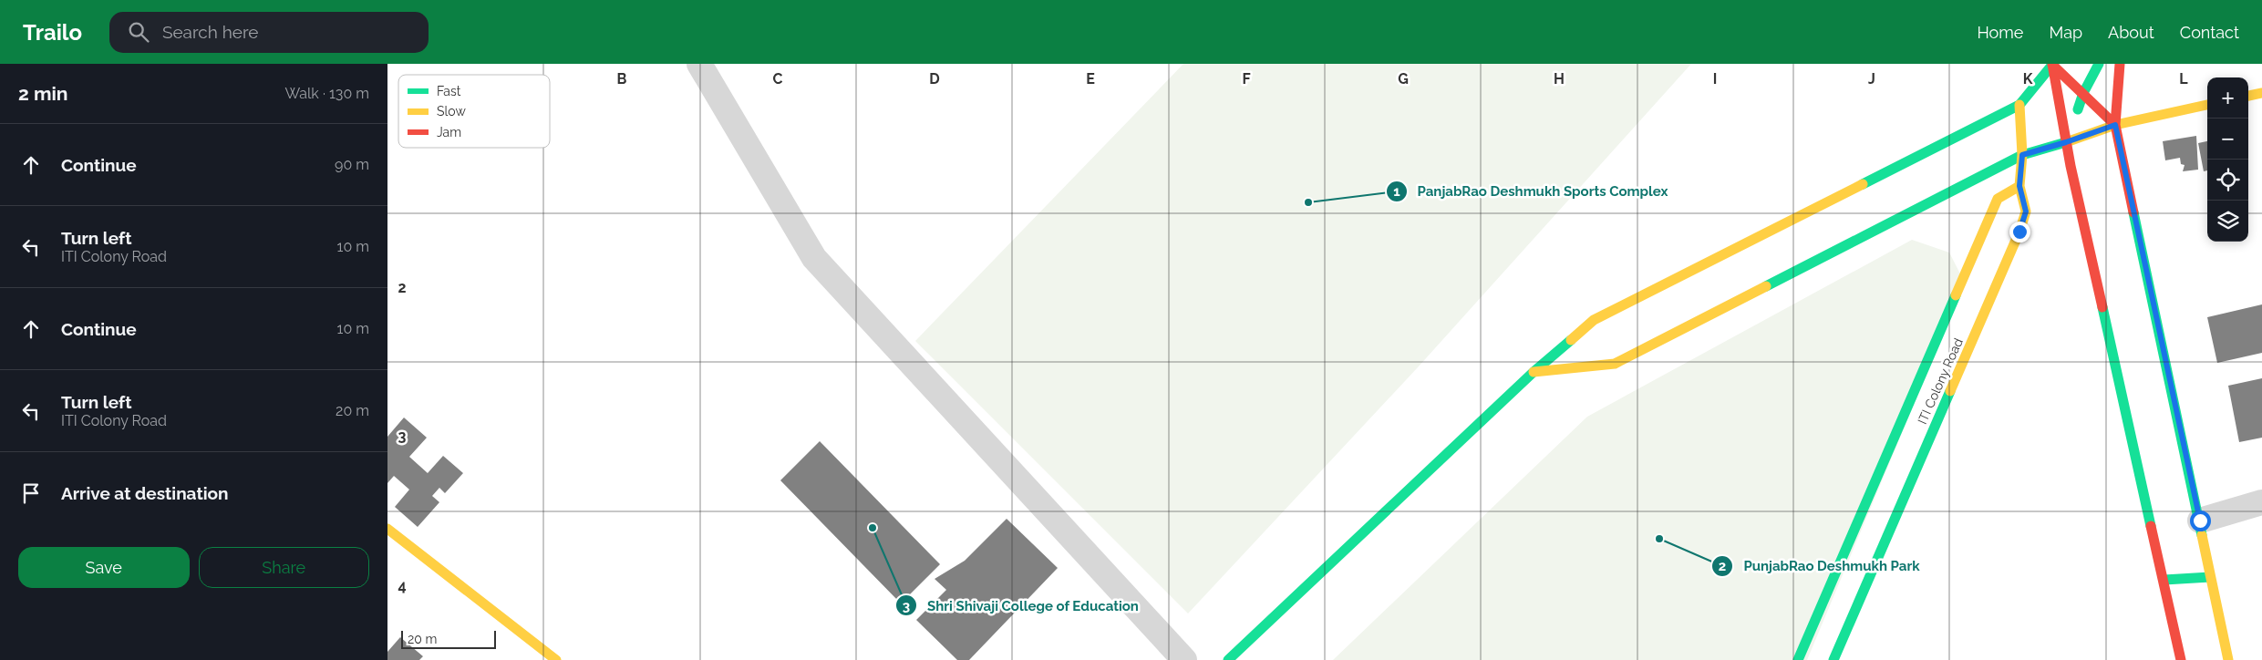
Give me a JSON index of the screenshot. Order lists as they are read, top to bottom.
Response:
{
  "streets": {
    "street": ["ITI Colony Road"]
  },
  "places": ["PanjabRao Deshmukh Sports Complex", "Shri Shivaji College of Education", "PunjabRao Deshmukh Park"],
  "legend": ["Fast", "Slow", "Jam"],
  "scale_bar": "20 m",
  "page": {
    "header": "Trailo",
    "search": "Search here",
    "nav": [
      "Home",
      "Map",
      "About",
      "Contact"
    ],
    "heading": ["2 min", "Walk · 130 m"],
    "map_buttons": ["+", "−"],
    "list": [
      ["Continue", "90 m"],
      ["Turn left", "ITI Colony Road", "10 m"],
      ["Continue", "10 m"],
      ["Turn left", "ITI Colony Road", "20 m"],
      "Arrive at destination"
    ],
    "buttons": ["Save", "Share"],
    "scale": "20 m"
  },
  "grid": {
    "columns": [
      "B",
      "C",
      "D",
      "E",
      "F",
      "G",
      "H",
      "I",
      "J",
      "K",
      "L"
    ],
    "rows": ["2", "3", "4"]
  }
}
